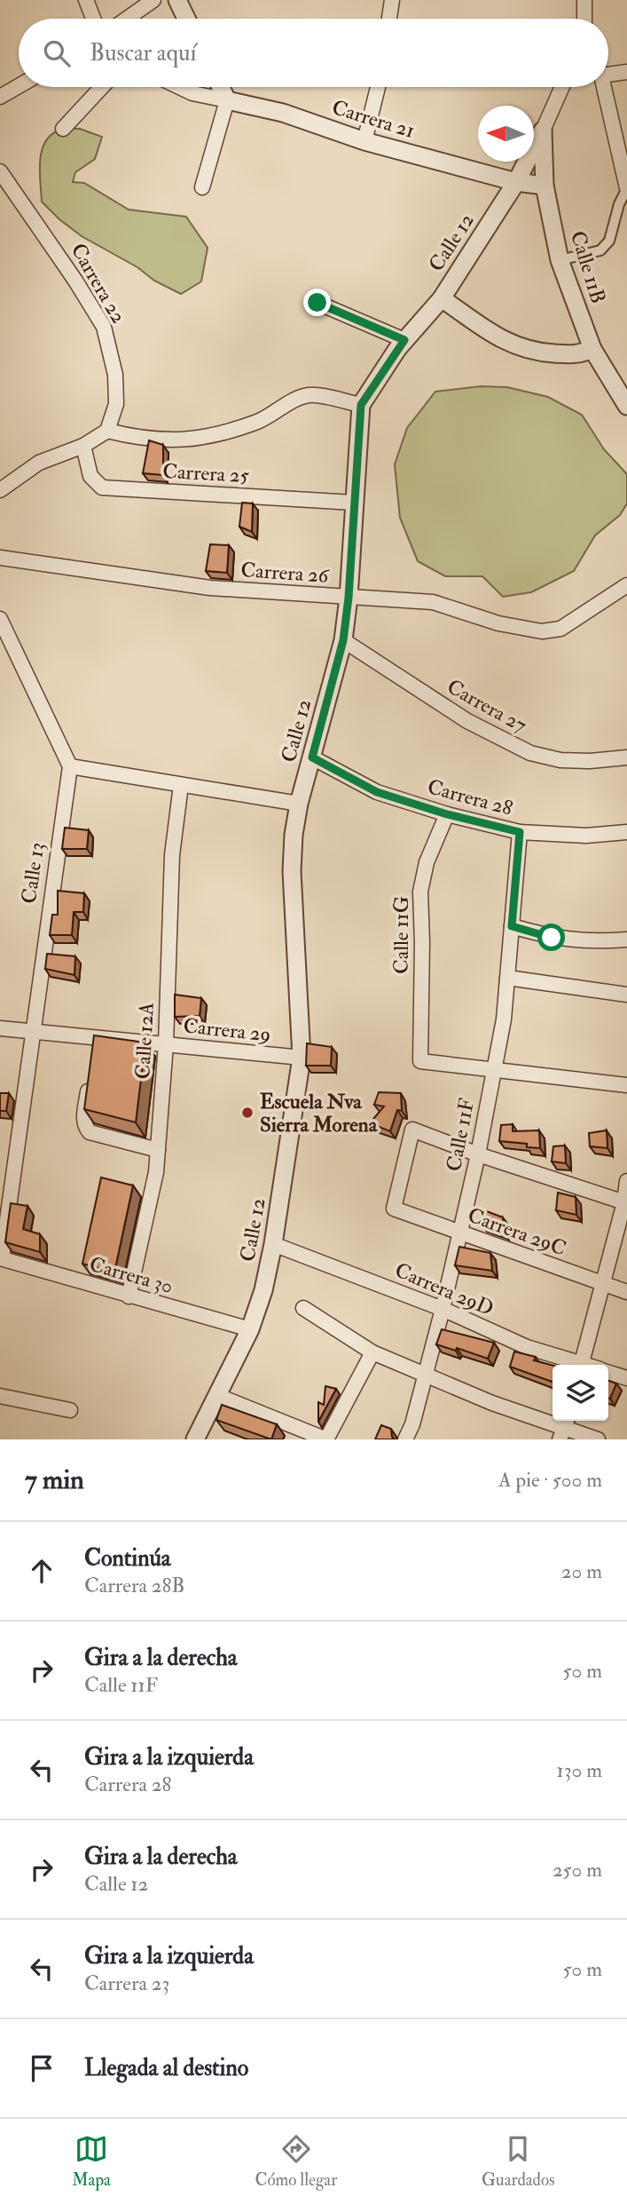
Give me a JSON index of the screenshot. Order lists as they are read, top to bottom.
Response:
{
  "streets": {
    "street": [
      "Carrera 21",
      "Calle 12",
      "Calle 11B",
      "Carrera 22",
      "Carrera 25",
      "Carrera 26",
      "Carrera 27",
      "Carrera 28",
      "Calle 13",
      "Calle 11G",
      "Carrera 29",
      "Calle 12A",
      "Calle 11F",
      "Carrera 29C",
      "Carrera 30",
      "Carrera 29D"
    ]
  },
  "crossings": [
    ["Carrera 21", "Calle 12"],
    ["Carrera 21", "Calle 11B"],
    ["Calle 12", "Calle 11B"],
    ["Calle 12", "Carrera 25"],
    ["Calle 12", "Carrera 26"],
    ["Calle 12", "Carrera 27"],
    ["Calle 12", "Carrera 28"],
    ["Calle 12", "Carrera 29"],
    ["Calle 12", "Carrera 30"],
    ["Calle 12", "Carrera 29D"],
    ["Carrera 28", "Calle 11G"],
    ["Carrera 28", "Calle 11F"],
    ["Calle 13", "Carrera 29"],
    ["Calle 13", "Carrera 30"],
    ["Calle 11G", "Calle 11F"],
    ["Carrera 29", "Calle 12A"],
    ["Calle 12A", "Carrera 30"],
    ["Calle 11F", "Carrera 29C"],
    ["Calle 11F", "Carrera 29D"]
  ],
  "places": ["Escuela Nva Sierra Morena"],
  "north": "left",
  "page": {
    "search": "Buscar aquí",
    "heading": ["7 min", "A pie · 500 m"],
    "list": [
      ["Continúa", "Carrera 28B", "20 m"],
      ["Gira a la derecha", "Calle 11F", "50 m"],
      ["Gira a la izquierda", "Carrera 28", "130 m"],
      ["Gira a la derecha", "Calle 12", "250 m"],
      ["Gira a la izquierda", "Carrera 23", "50 m"],
      "Llegada al destino"
    ],
    "nav": ["Mapa", "Cómo llegar", "Guardados"]
  }
}
